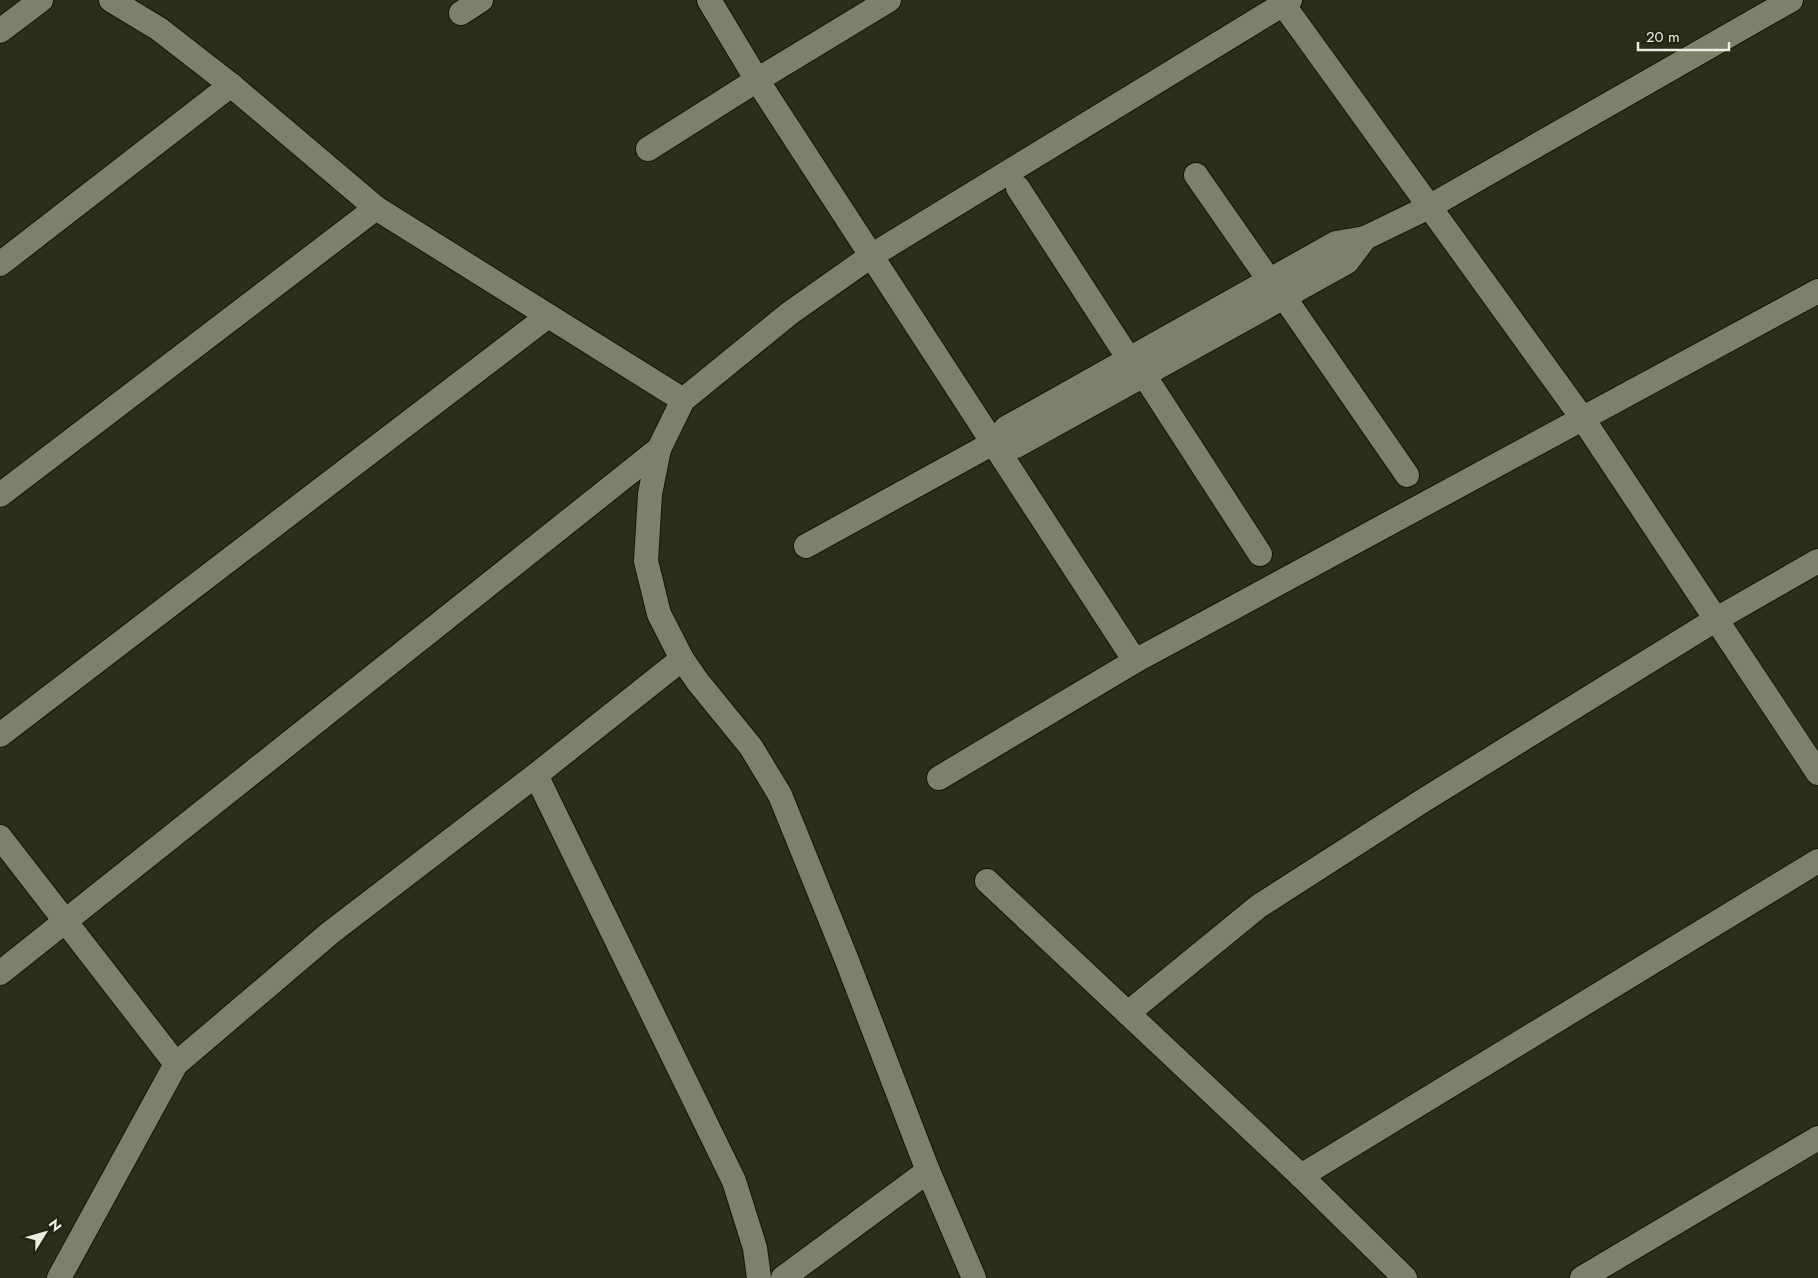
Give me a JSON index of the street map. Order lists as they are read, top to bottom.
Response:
{
  "scale_bar": "20 m",
  "north": "top right"
}
